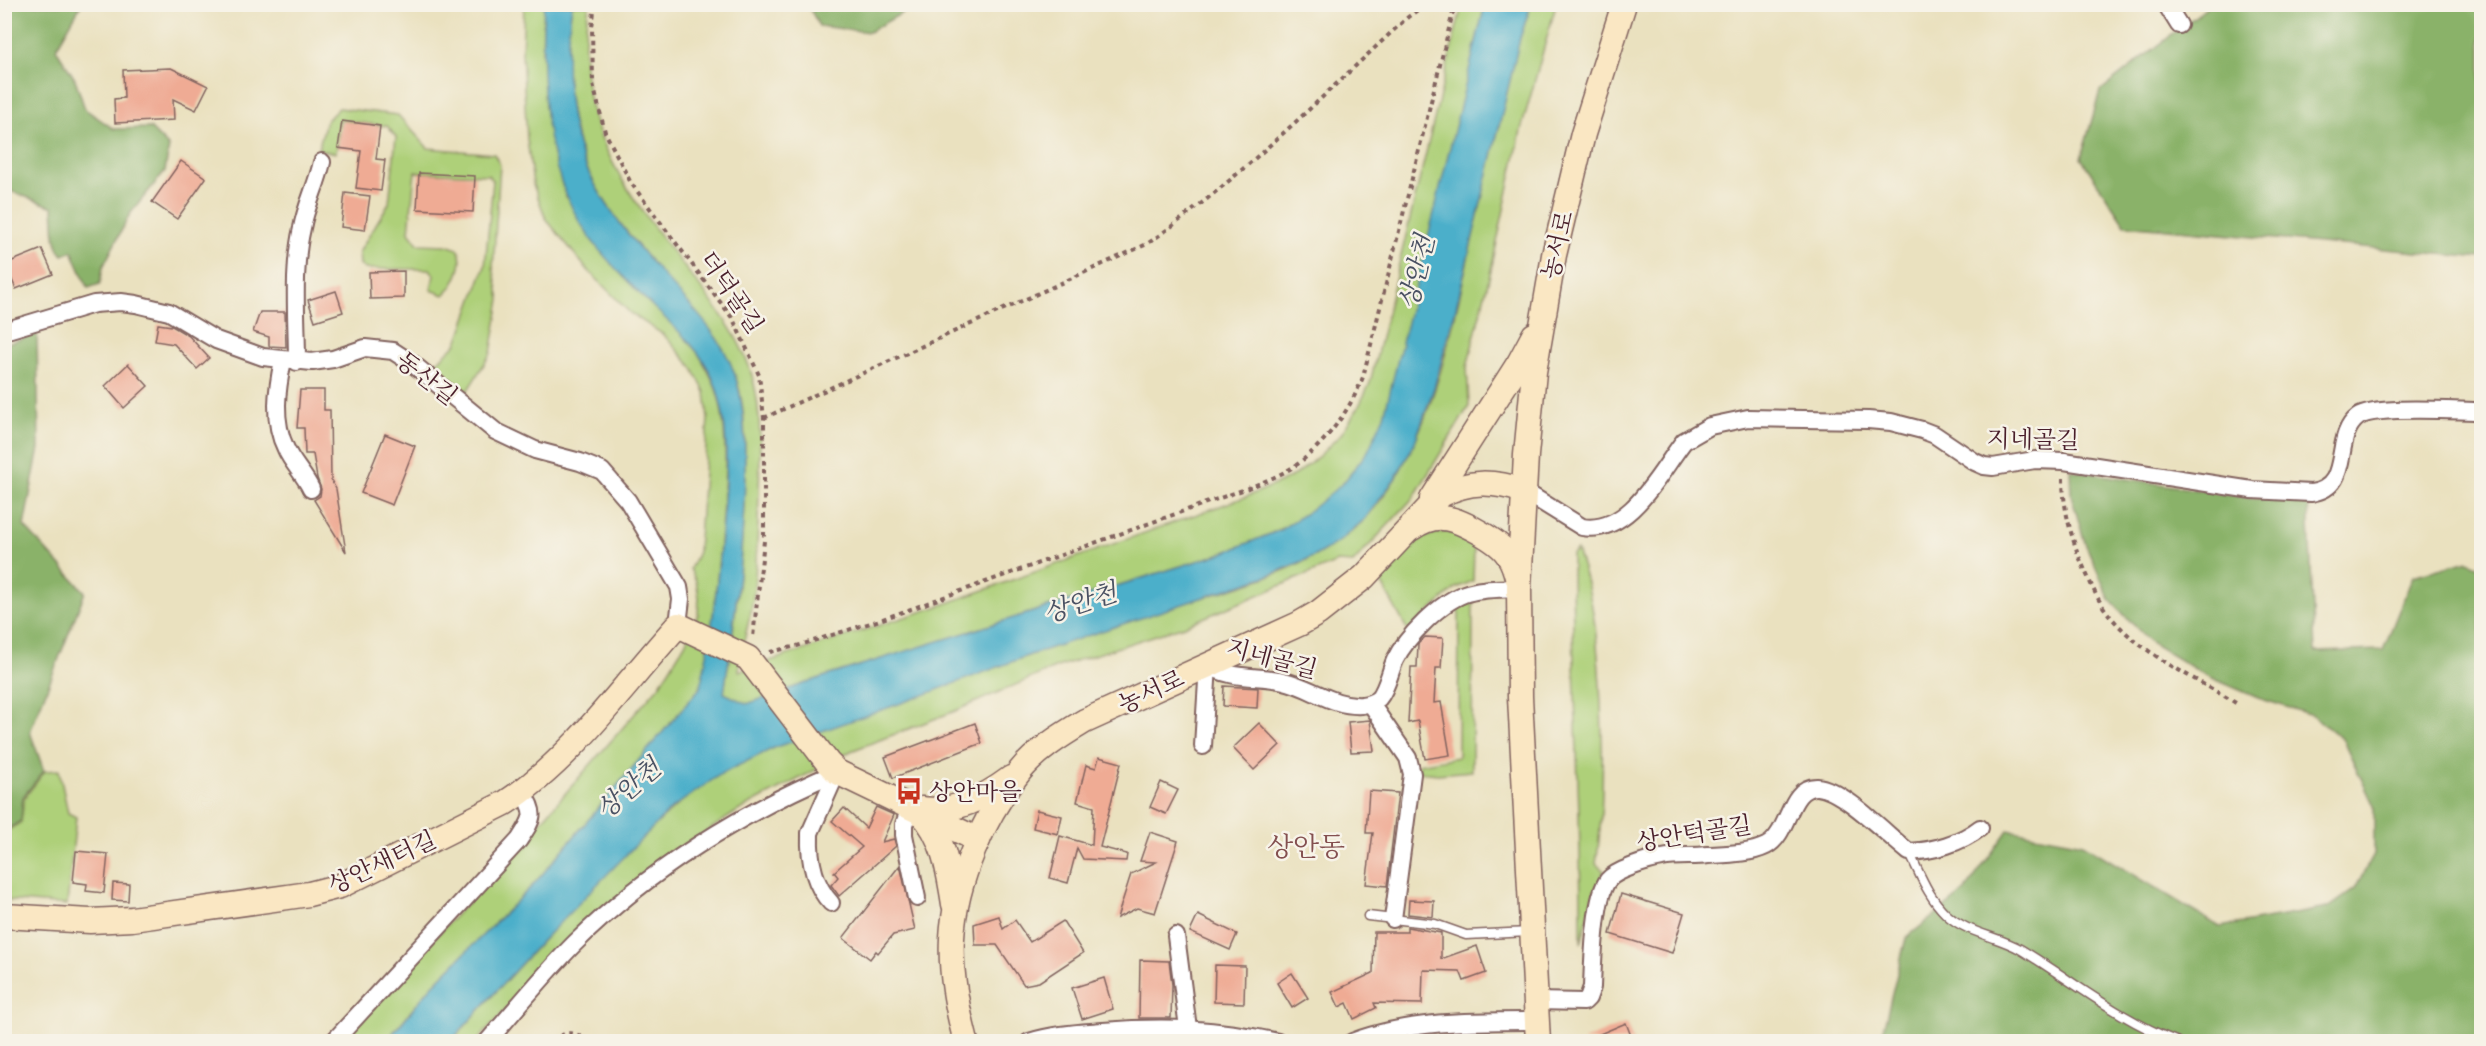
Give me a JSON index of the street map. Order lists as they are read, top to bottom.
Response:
{
  "streets": {
    "street": [
      "농서로",
      "동산길",
      "지네골길",
      "상안턱골길",
      "상안새터길"
    ],
    "path": ["더덕골길"]
  },
  "crossings": [
    ["농서로", "지네골길"],
    ["농서로", "상안턱골길"],
    ["동산길", "상안새터길"]
  ],
  "districts": ["상안동"],
  "water": ["상안천"],
  "places": {
    "bus stop": ["상안마을"]
  }
}
